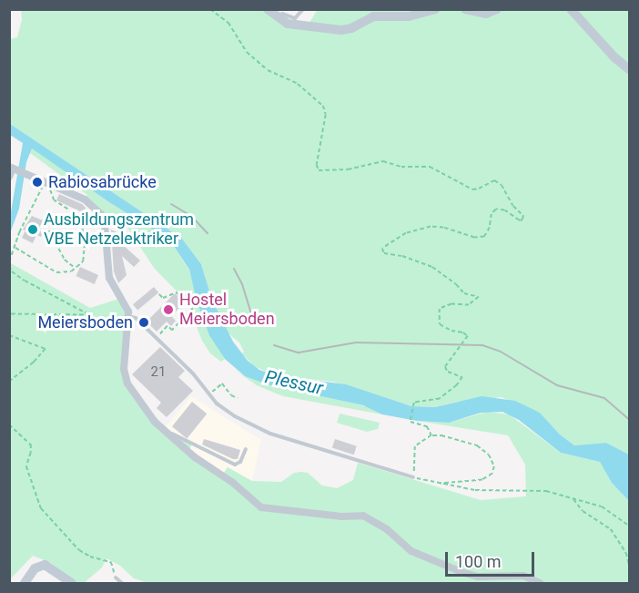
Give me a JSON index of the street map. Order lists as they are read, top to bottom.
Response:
{
  "water": ["Plessur"],
  "places": [
    "Rabiosabrücke",
    "Ausbildungszentrum VBE Netzelektriker",
    "Hostel Meiersboden",
    "Meiersboden"
  ],
  "house_numbers": ["21"],
  "scale_bar": "100 m"
}
